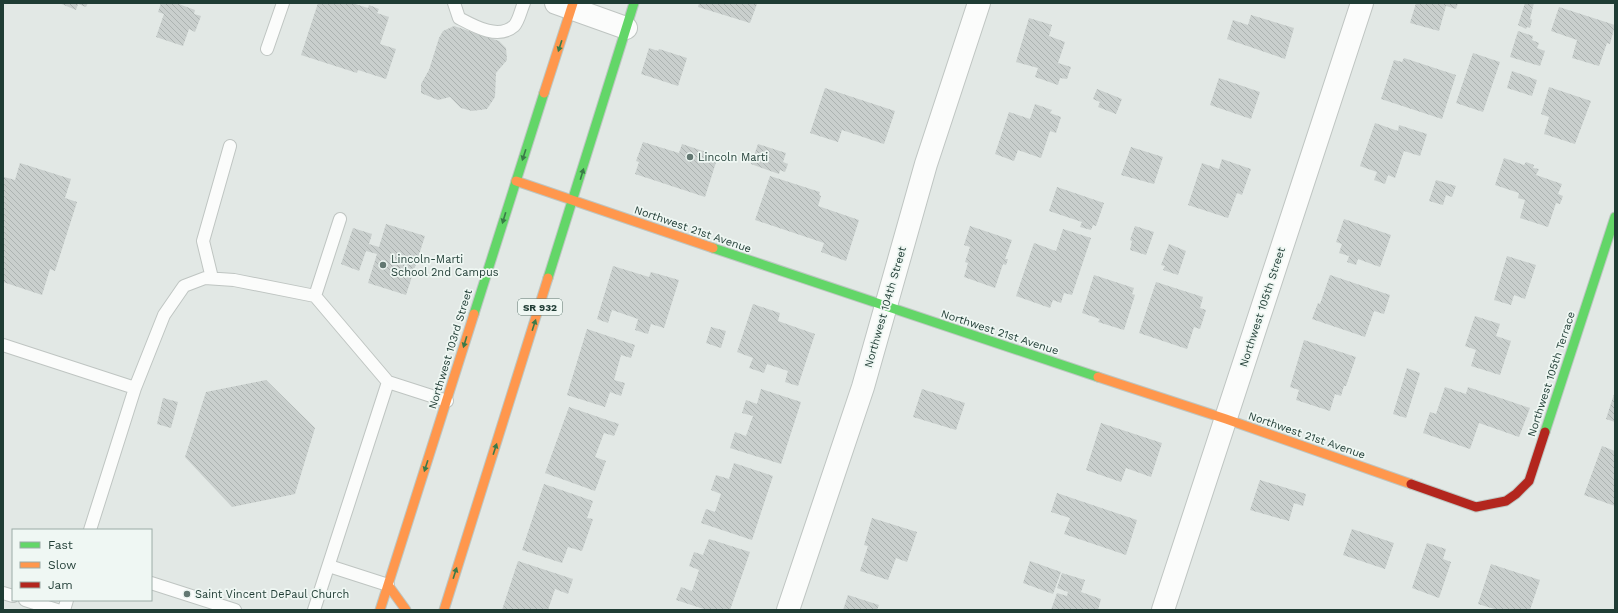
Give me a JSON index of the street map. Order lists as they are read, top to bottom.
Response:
{
  "streets": {
    "street": [
      "Northwest 21st Avenue",
      "SR 932",
      "Northwest 104th Street",
      "Northwest 105th Street",
      "Northwest 103rd Street",
      "Northwest 105th Terrace"
    ]
  },
  "crossings": [
    ["Northwest 21st Avenue", "SR 932"],
    ["Northwest 21st Avenue", "Northwest 104th Street"],
    ["Northwest 21st Avenue", "Northwest 105th Street"],
    ["Northwest 21st Avenue", "Northwest 103rd Street"],
    ["Northwest 21st Avenue", "Northwest 105th Terrace"]
  ],
  "places": ["Lincoln Marti", "Lincoln-Marti School 2nd Campus", "Saint Vincent DePaul Church"],
  "legend": ["Fast", "Slow", "Jam"]
}
